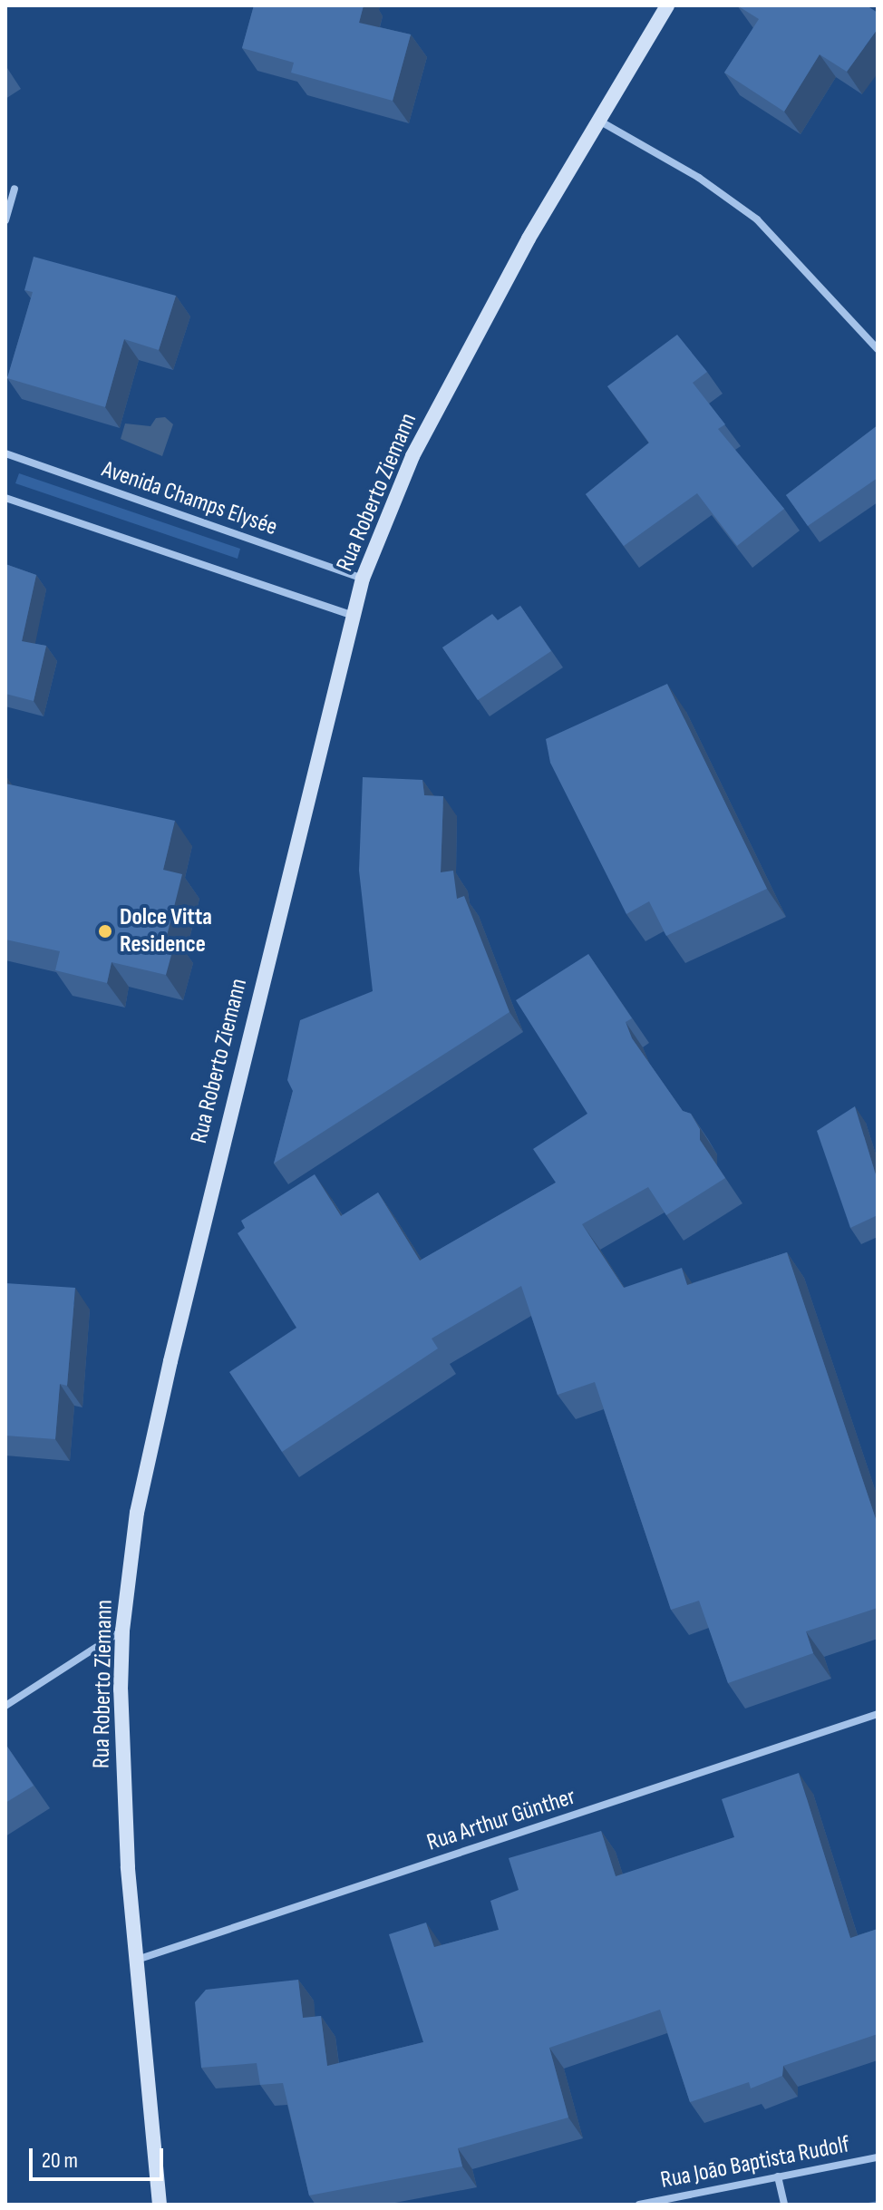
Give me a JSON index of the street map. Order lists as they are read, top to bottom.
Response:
{
  "streets": {
    "main road": ["Rua Roberto Ziemann"],
    "street": ["Avenida Champs Elysée", "Rua Arthur Günther", "Rua João Baptista Rudolf"]
  },
  "crossings": [
    ["Rua Roberto Ziemann", "Avenida Champs Elysée"],
    ["Rua Roberto Ziemann", "Rua Arthur Günther"]
  ],
  "places": ["Dolce Vitta Residence"],
  "scale_bar": "20 m"
}
